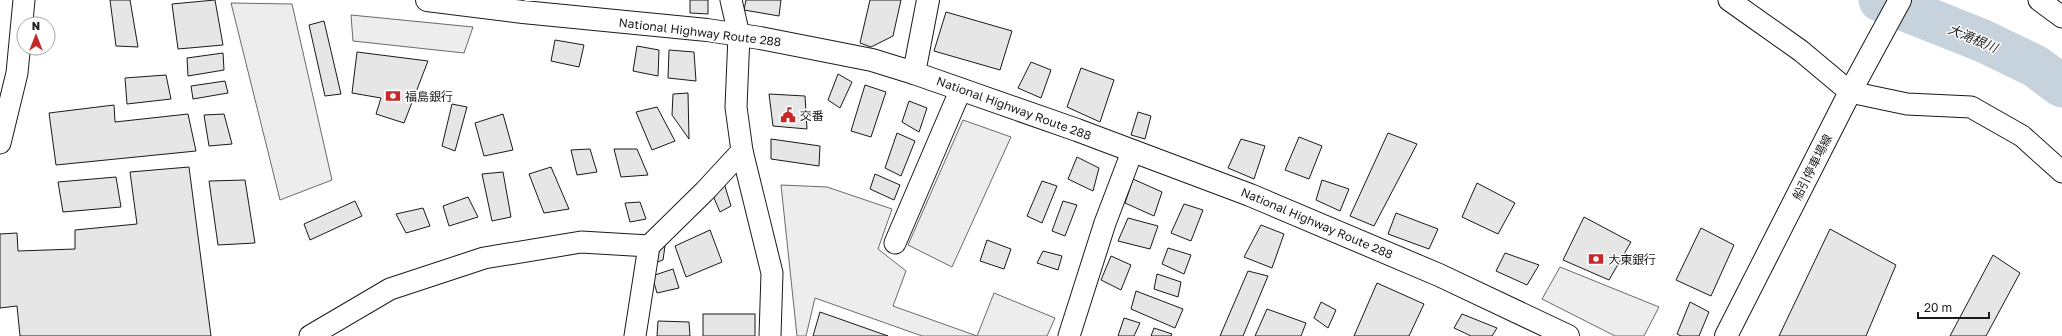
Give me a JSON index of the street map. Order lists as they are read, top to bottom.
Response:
{
  "streets": {
    "main road": ["National Highway Route 288", "船引停車場線"]
  },
  "water": ["大滝根川"],
  "places": {
    "bank": ["福島銀行", "大東銀行"],
    "public building": ["交番"]
  },
  "scale_bar": "20 m",
  "north": "top"
}
